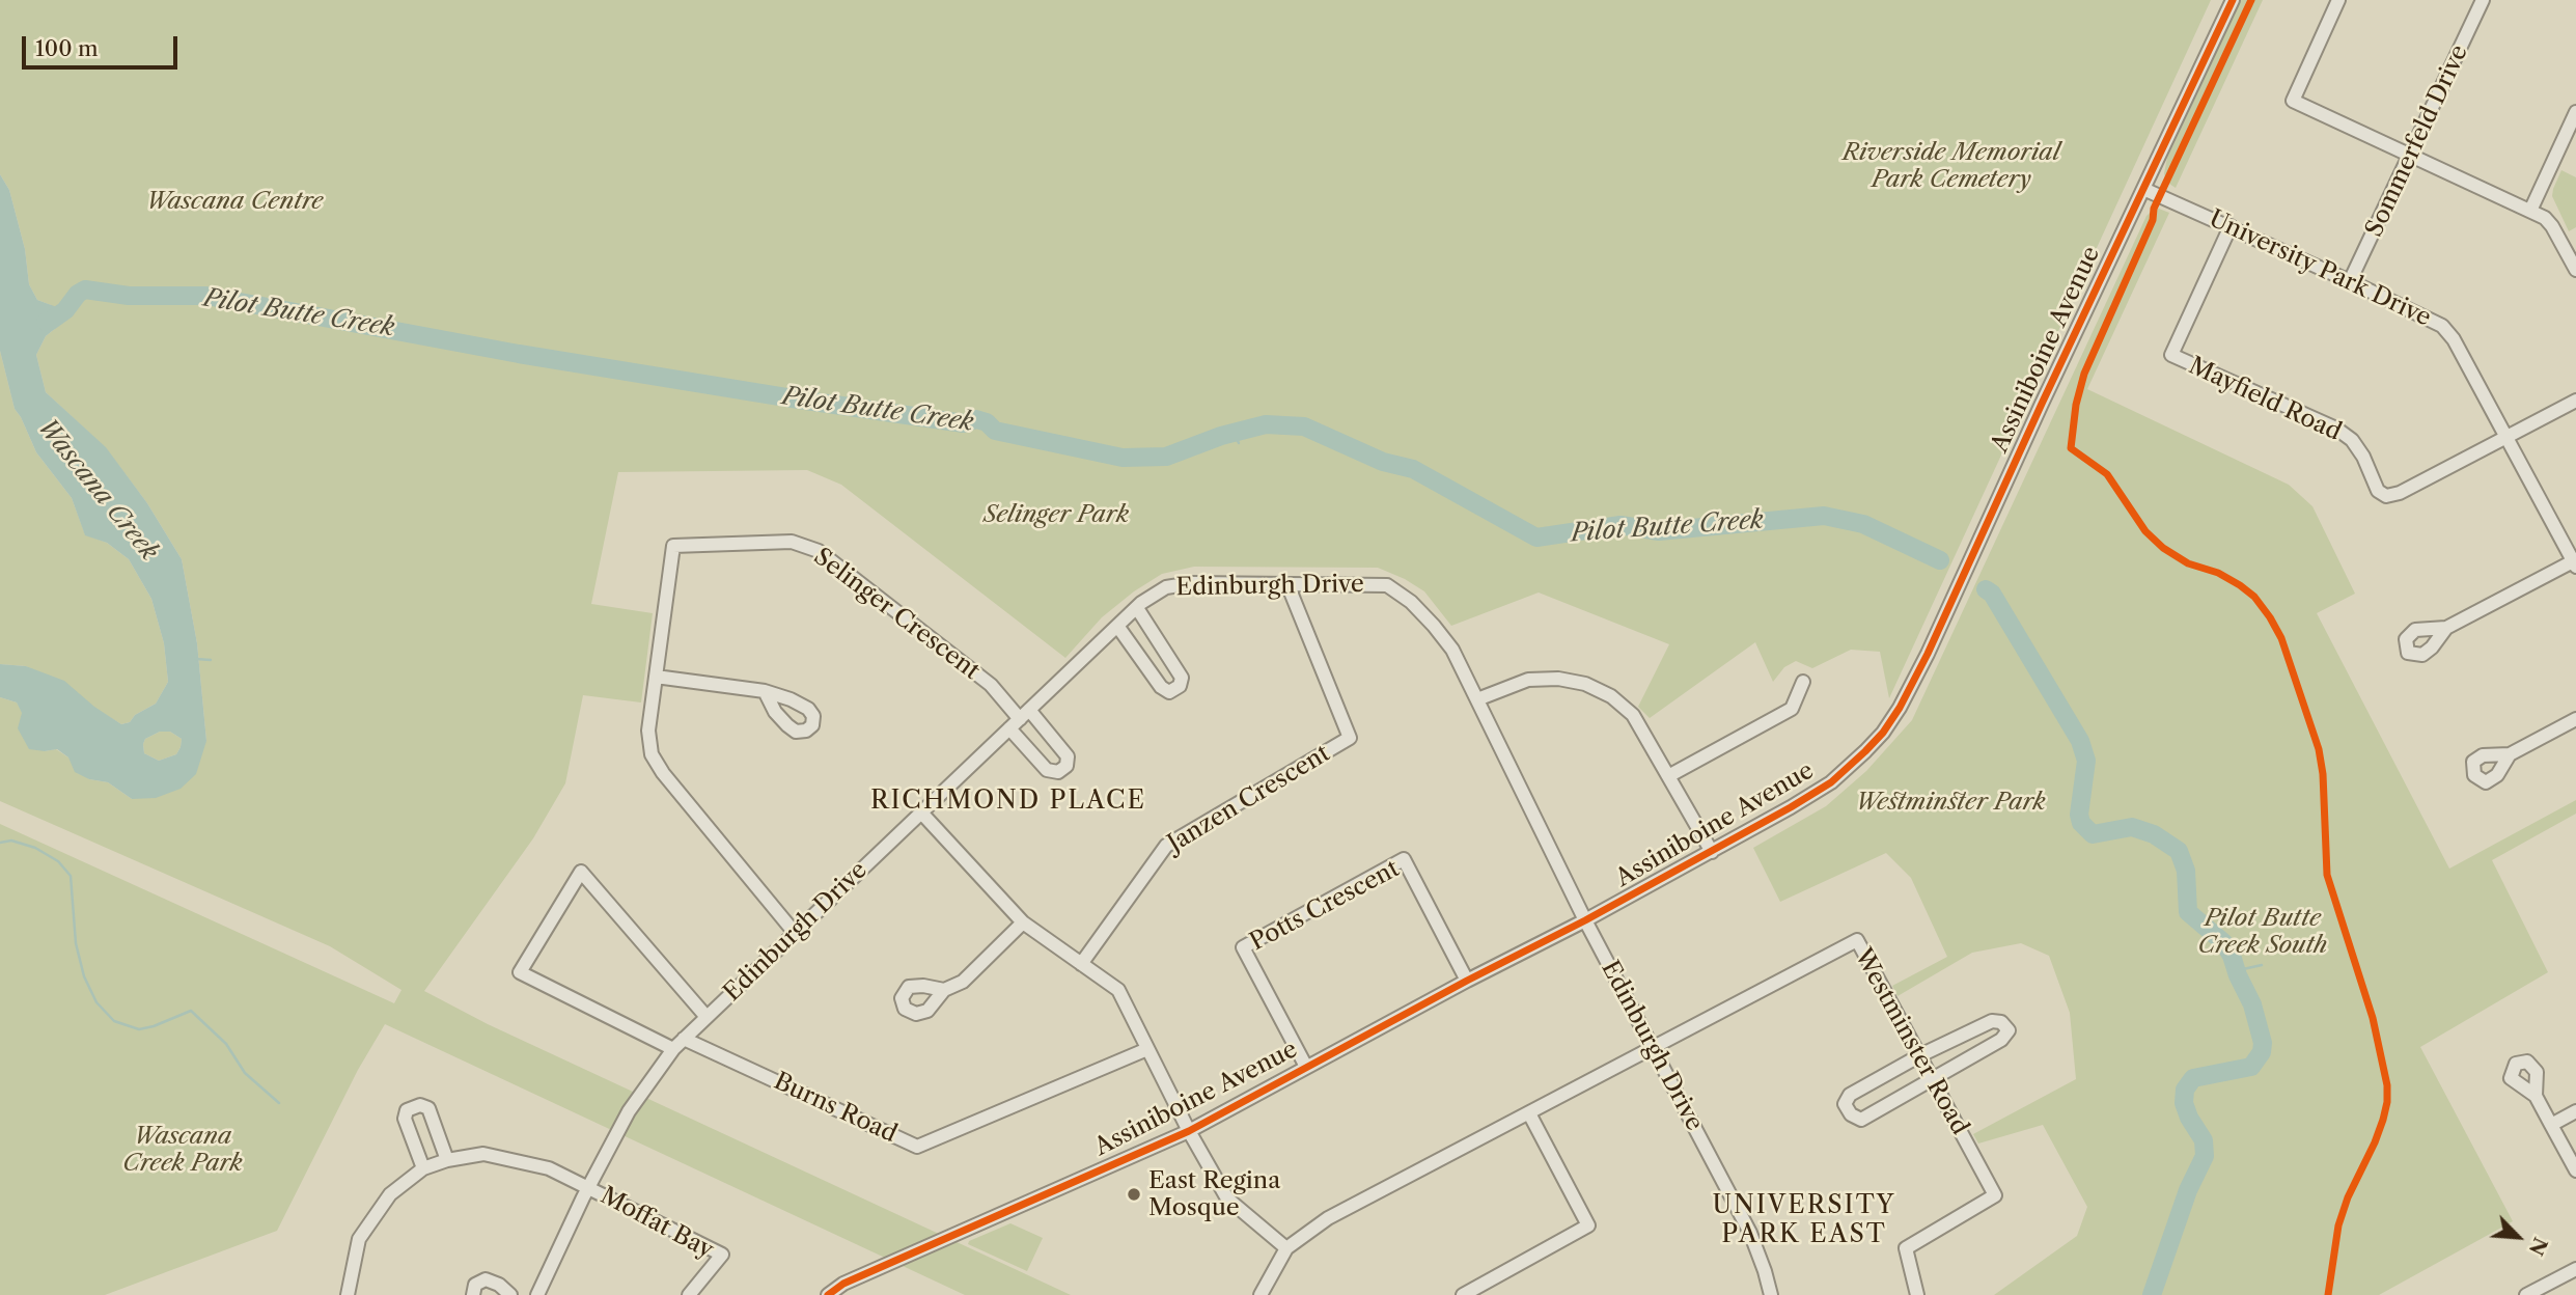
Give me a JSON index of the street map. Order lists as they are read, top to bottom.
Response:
{
  "streets": {
    "street": [
      "Sommerfeld Drive",
      "University Park Drive",
      "Assiniboine Avenue",
      "Mayfield Road",
      "Edinburgh Drive",
      "Selinger Crescent",
      "Janzen Crescent",
      "Potts Crescent",
      "Westminster Road",
      "Burns Road",
      "Moffat Bay"
    ]
  },
  "crossings": [
    ["Sommerfeld Drive", "University Park Drive"],
    ["University Park Drive", "Assiniboine Avenue"],
    ["University Park Drive", "Mayfield Road"],
    ["Assiniboine Avenue", "Edinburgh Drive"],
    ["Assiniboine Avenue", "Potts Crescent"],
    ["Edinburgh Drive", "Selinger Crescent"],
    ["Edinburgh Drive", "Janzen Crescent"],
    ["Edinburgh Drive", "Westminster Road"],
    ["Edinburgh Drive", "Burns Road"],
    ["Edinburgh Drive", "Moffat Bay"]
  ],
  "districts": ["RICHMOND PLACE", "UNIVERSITY PARK EAST"],
  "water": ["Pilot Butte Creek", "Wascana Creek"],
  "parks": [
    "Riverside Memorial Park Cemetery",
    "Wascana Centre",
    "Selinger Park",
    "Westminster Park",
    "Pilot Butte Creek South",
    "Wascana Creek Park"
  ],
  "places": ["East Regina Mosque"],
  "scale_bar": "100 m",
  "north": "bottom right"
}
